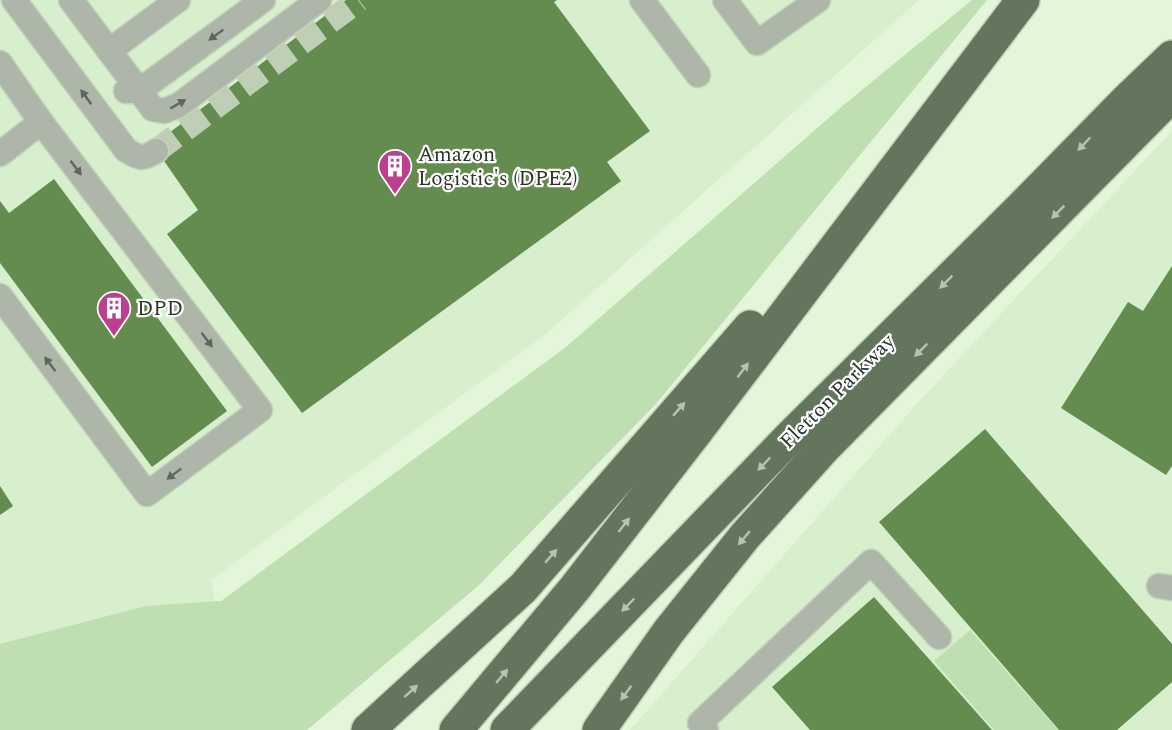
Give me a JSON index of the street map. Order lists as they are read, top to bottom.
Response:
{
  "streets": {
    "highway": ["Fletton Parkway"]
  },
  "places": {
    "building": ["Amazon Logistic's (DPE2)", "DPD"]
  }
}
